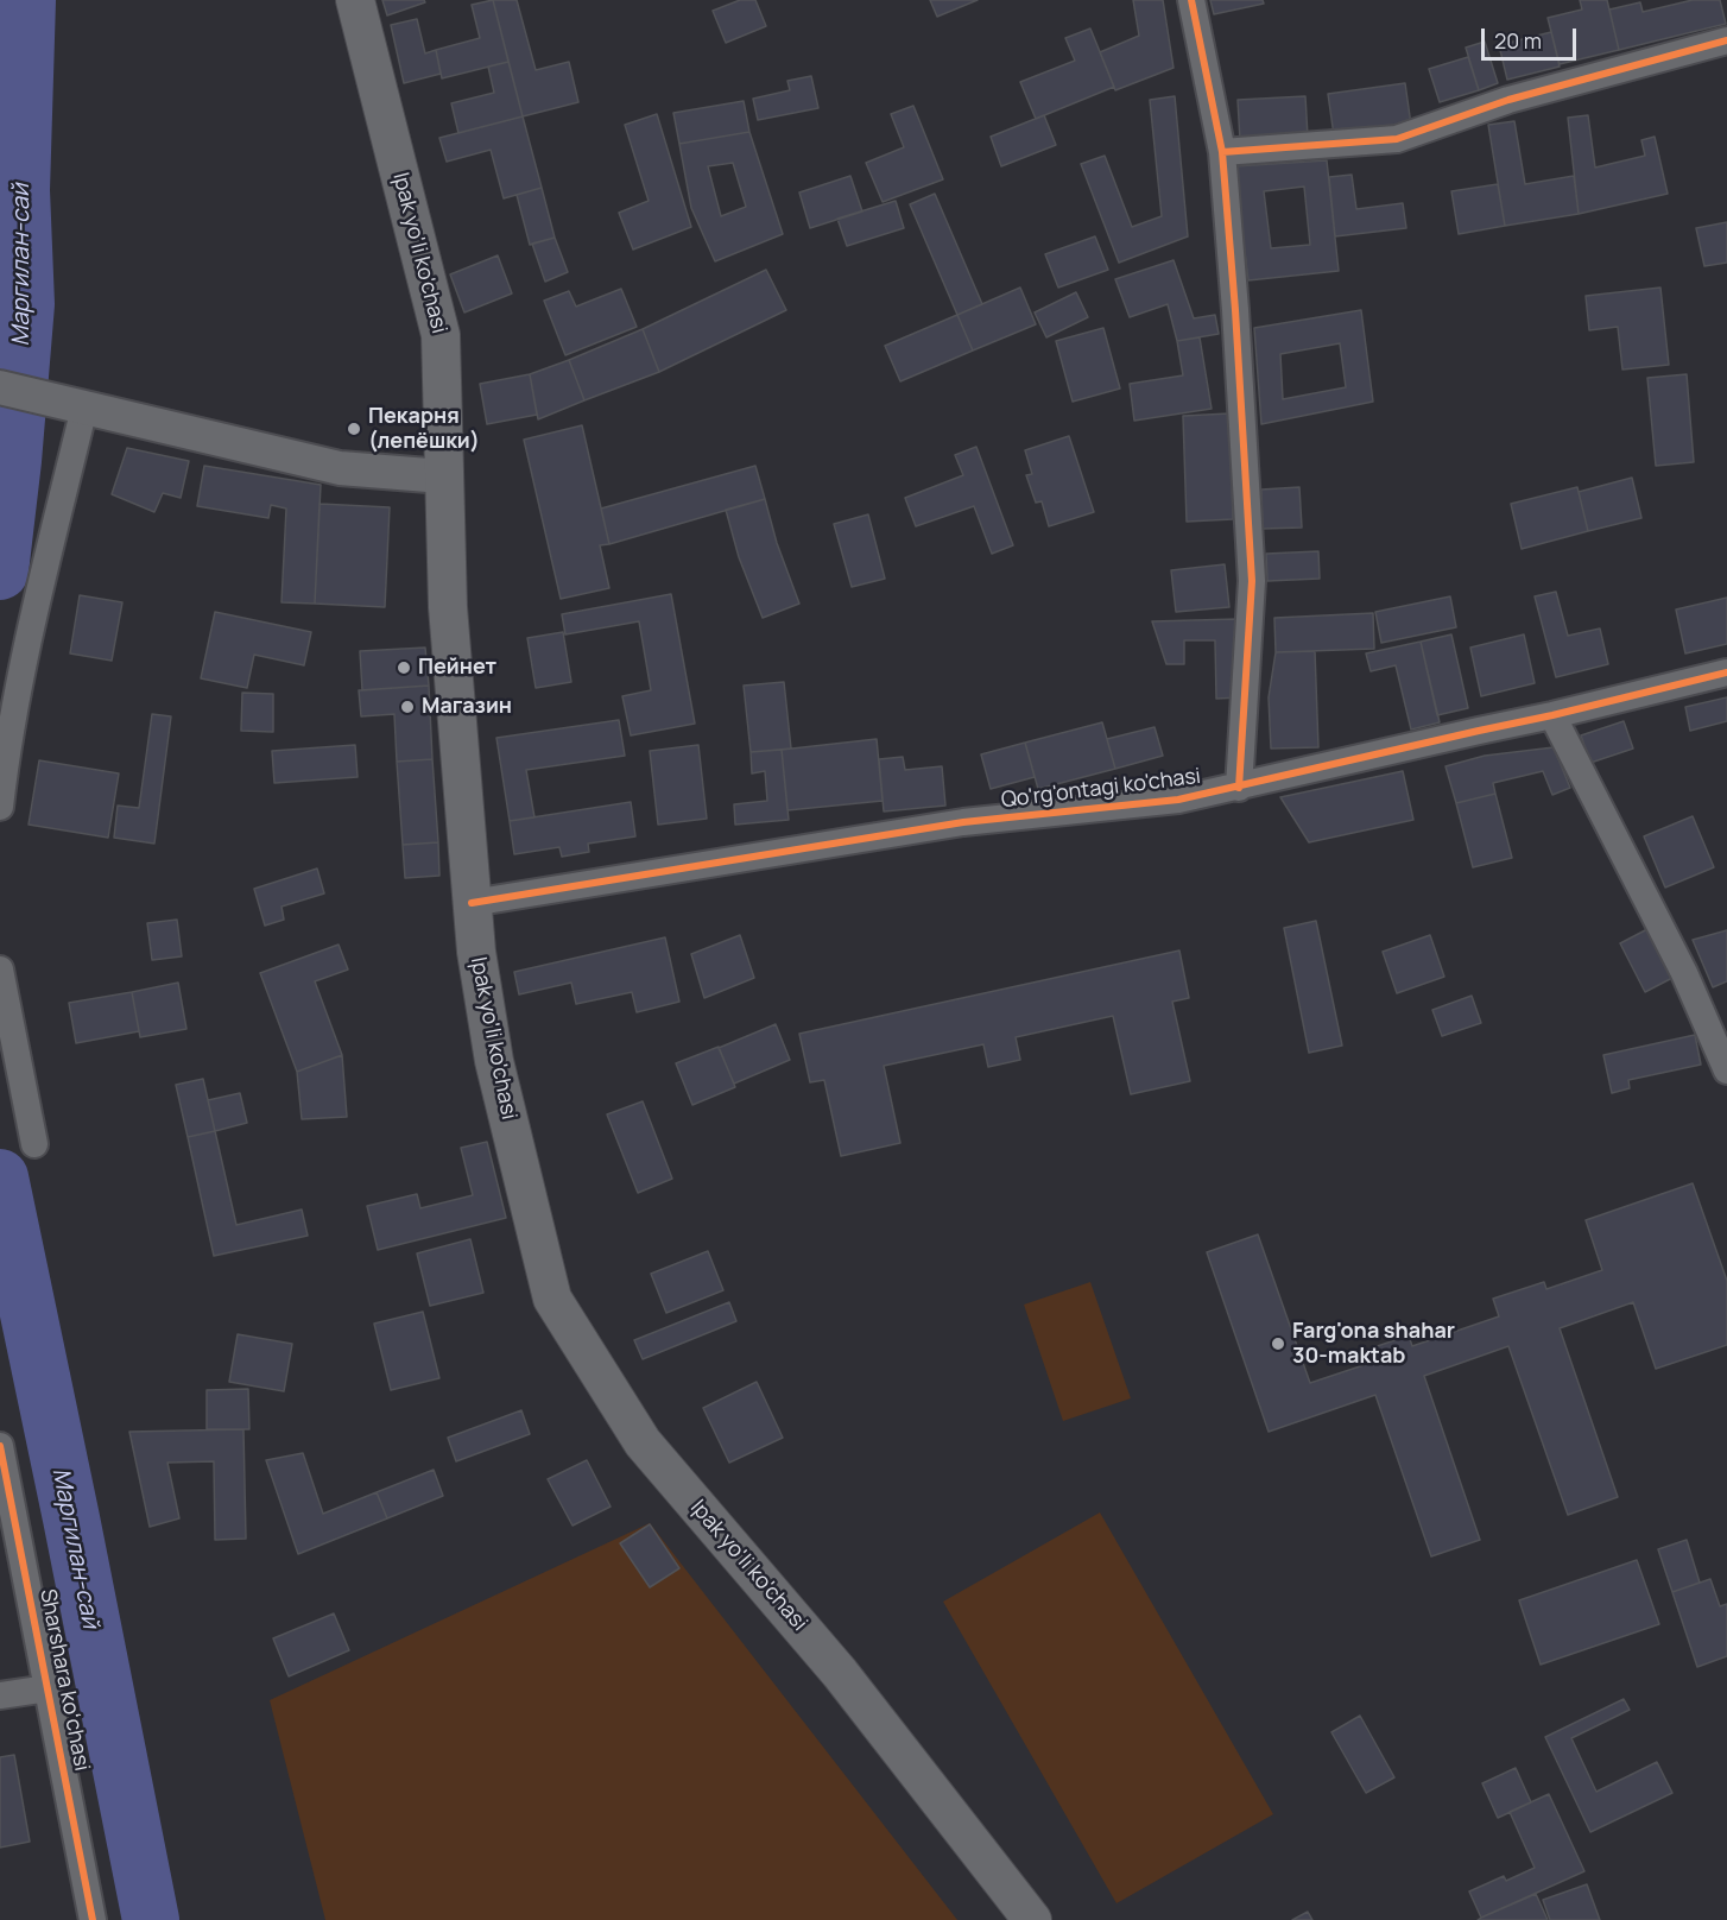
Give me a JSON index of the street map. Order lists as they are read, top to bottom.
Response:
{
  "streets": {
    "main road": ["Ipak yo'li ko'chasi"],
    "street": ["Qo'rg'ontagi ko'chasi", "Sharshara koʻchasi"]
  },
  "crossings": [
    ["Ipak yo'li ko'chasi", "Qo'rg'ontagi ko'chasi"]
  ],
  "water": ["Маргилан-сай"],
  "places": [
    "Пекарня (лепёшки)",
    "Пейнет",
    "Магазин",
    "Farg'ona shahar 30-maktab"
  ],
  "scale_bar": "20 m"
}
